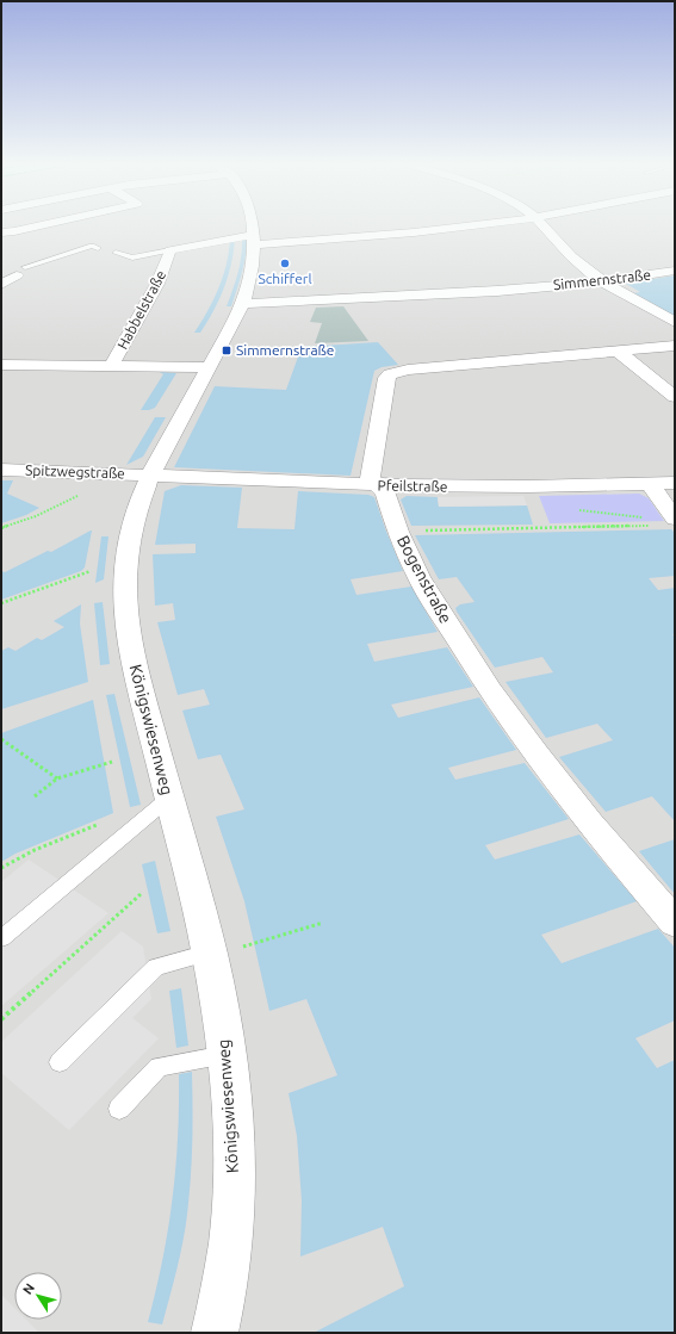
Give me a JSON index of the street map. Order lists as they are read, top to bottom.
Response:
{
  "streets": {
    "street": [
      "Simmernstraße",
      "Habbelstraße",
      "Spitzwegstraße",
      "Pfeilstraße",
      "Bogenstraße",
      "Königswiesenweg"
    ]
  },
  "crossings": [
    ["Simmernstraße", "Königswiesenweg"],
    ["Habbelstraße", "Königswiesenweg"],
    ["Spitzwegstraße", "Pfeilstraße"],
    ["Spitzwegstraße", "Königswiesenweg"],
    ["Pfeilstraße", "Bogenstraße"],
    ["Pfeilstraße", "Königswiesenweg"]
  ],
  "places": {
    "other": ["Schifferl"],
    "transit": ["Simmernstraße"]
  },
  "north": "top left"
}
